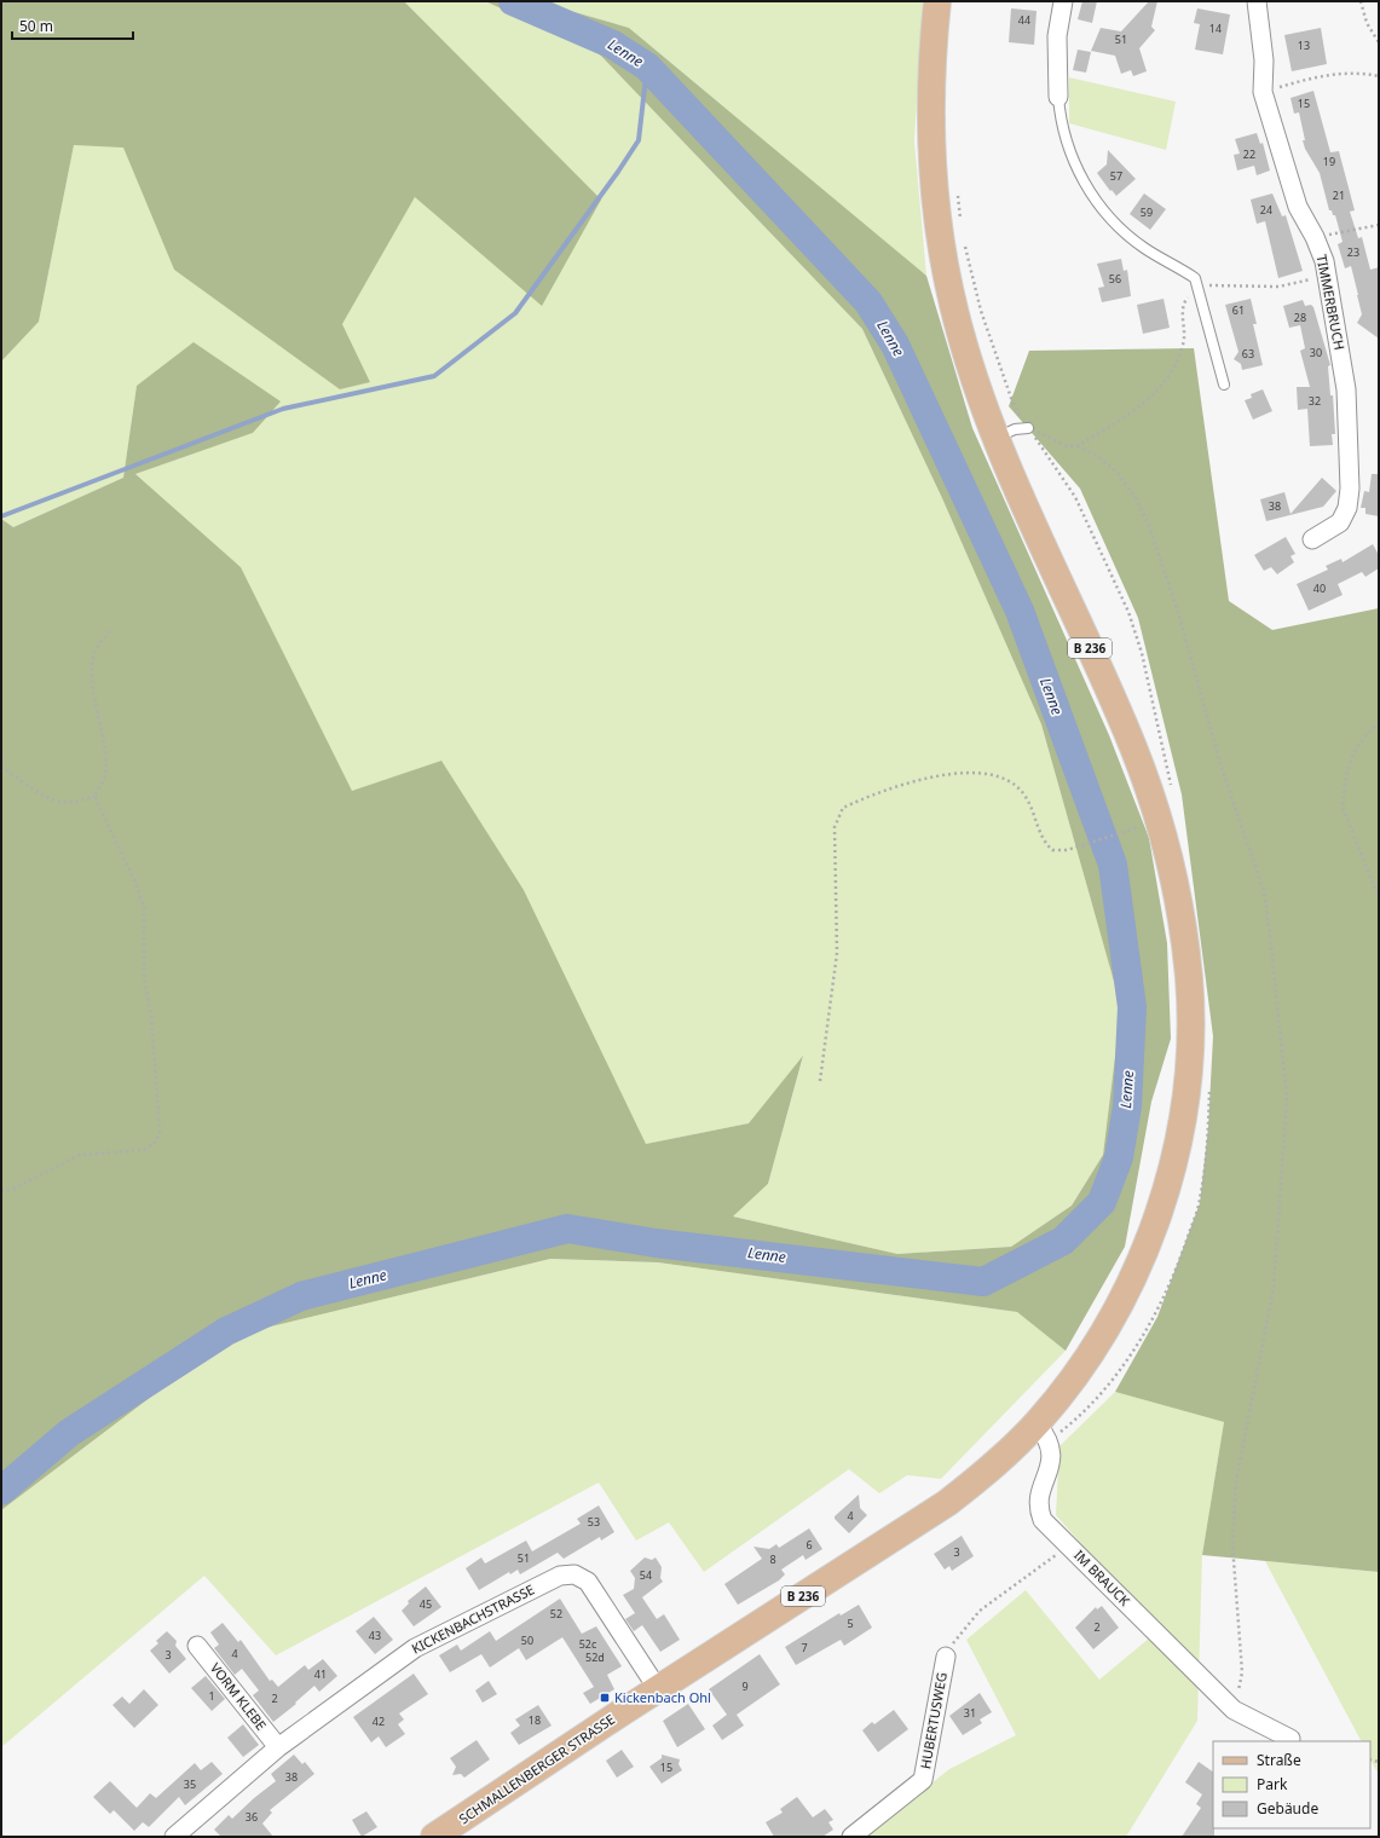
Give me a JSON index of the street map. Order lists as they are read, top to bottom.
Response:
{
  "streets": {
    "main road": ["B 236", "SCHMALLENBERGER STRASSE"],
    "street": [
      "TIMMERBRUCH",
      "IM BRAUCK",
      "KICKENBACHSTRASSE",
      "VORM KLEBE",
      "HUBERTUSWEG"
    ]
  },
  "crossings": [
    ["B 236", "SCHMALLENBERGER STRASSE"],
    ["IM BRAUCK", "SCHMALLENBERGER STRASSE"],
    ["KICKENBACHSTRASSE", "VORM KLEBE"],
    ["KICKENBACHSTRASSE", "SCHMALLENBERGER STRASSE"]
  ],
  "water": ["Lenne"],
  "places": {
    "transit": ["Kickenbach Ohl"]
  },
  "house_numbers": [
    "44",
    "14",
    "51",
    "13",
    "15",
    "22",
    "19",
    "57",
    "21",
    "24",
    "59",
    "23",
    "56",
    "61",
    "28",
    "30",
    "63",
    "32",
    "38",
    "40",
    "4",
    "53",
    "6",
    "3",
    "51",
    "8",
    "54",
    "45",
    "52",
    "5",
    "2",
    "43",
    "50",
    "52c",
    "7",
    "4",
    "3",
    "52d",
    "41",
    "9",
    "1",
    "2",
    "31",
    "18",
    "42",
    "15",
    "38",
    "35",
    "36"
  ],
  "legend": ["Straße", "Park", "Gebäude"],
  "scale_bar": "50 m"
}
